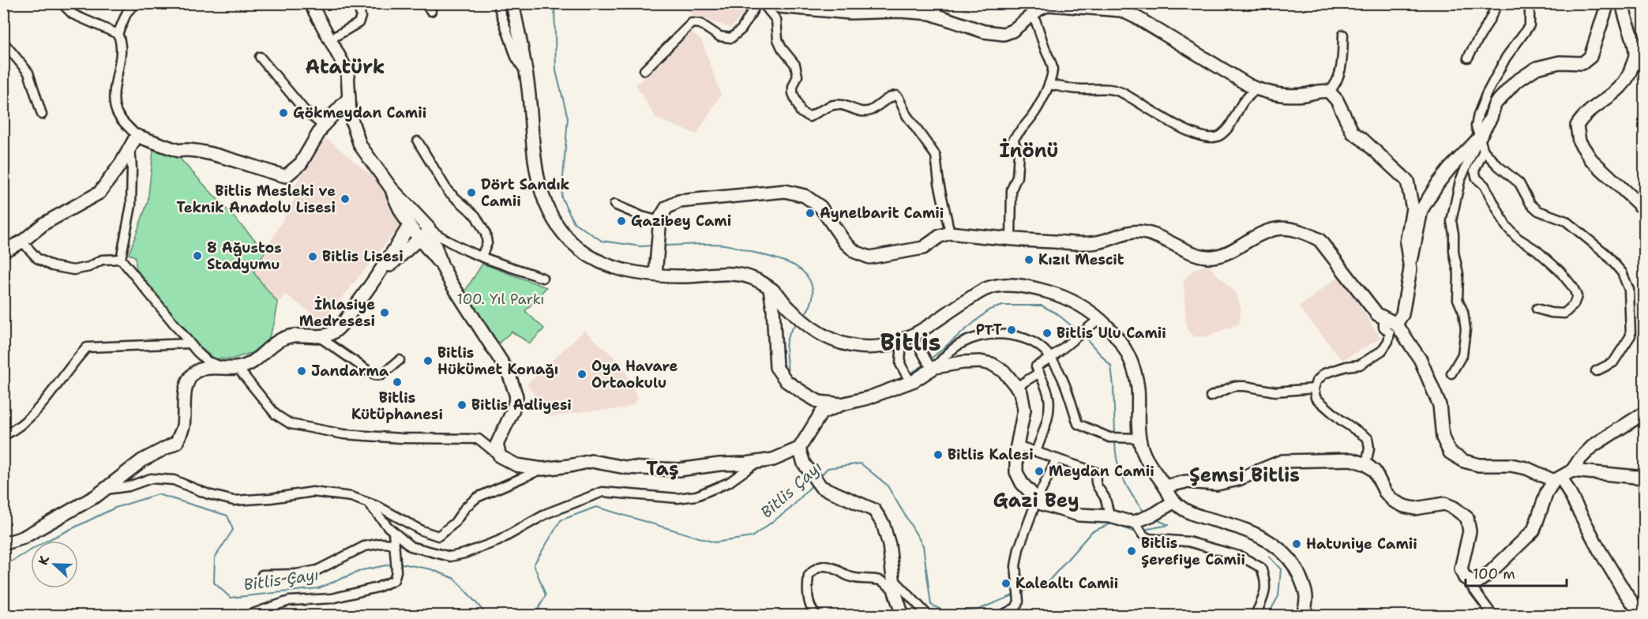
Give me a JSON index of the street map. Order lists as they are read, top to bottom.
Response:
{
  "districts": [
    "Atatürk",
    "İnönü",
    "Bitlis",
    "Taş",
    "Şemsi Bitlis",
    "Gazi Bey"
  ],
  "water": ["Bitlis Çayı"],
  "parks": ["100. Yıl Parkı"],
  "places": [
    "Gökmeydan Camii",
    "Dört Sandık Camii",
    "Bitlis Mesleki ve Teknik Anadolu Lisesi",
    "Aynelbarit Camii",
    "Gazibey Cami",
    "8 Ağustos Stadyumu",
    "Bitlis Lisesi",
    "Kızıl Mescit",
    "İhlasiye Medresesi",
    "PTT",
    "Bitlis Ulu Camii",
    "Bitlis Hükümet Konağı",
    "Jandarma",
    "Oya Havare Ortaokulu",
    "Bitlis Kütüphanesi",
    "Bitlis Adliyesi",
    "Bitlis Kalesi",
    "Meydan Camii",
    "Hatuniye Camii",
    "Bitlis Şerefiye Camii",
    "Kalealtı Camii"
  ],
  "scale_bar": "100 m",
  "north": "left"
}
